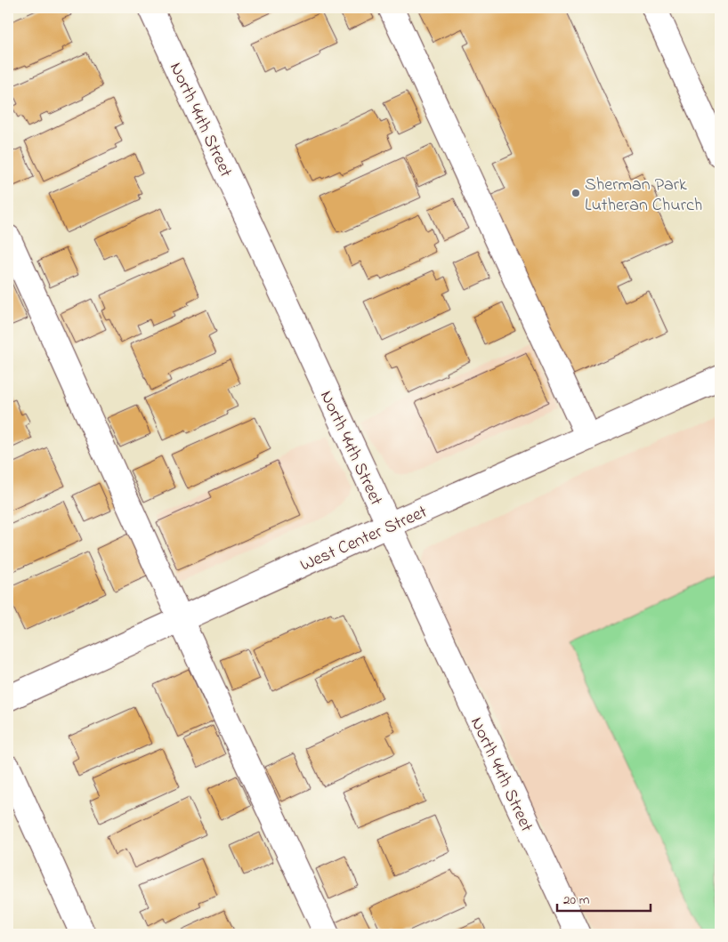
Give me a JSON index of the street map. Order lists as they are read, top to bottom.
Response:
{
  "streets": {
    "street": ["North 44th Street", "West Center Street"]
  },
  "crossings": [
    ["North 44th Street", "West Center Street"]
  ],
  "places": ["Sherman Park Lutheran Church"],
  "scale_bar": "20 m"
}
